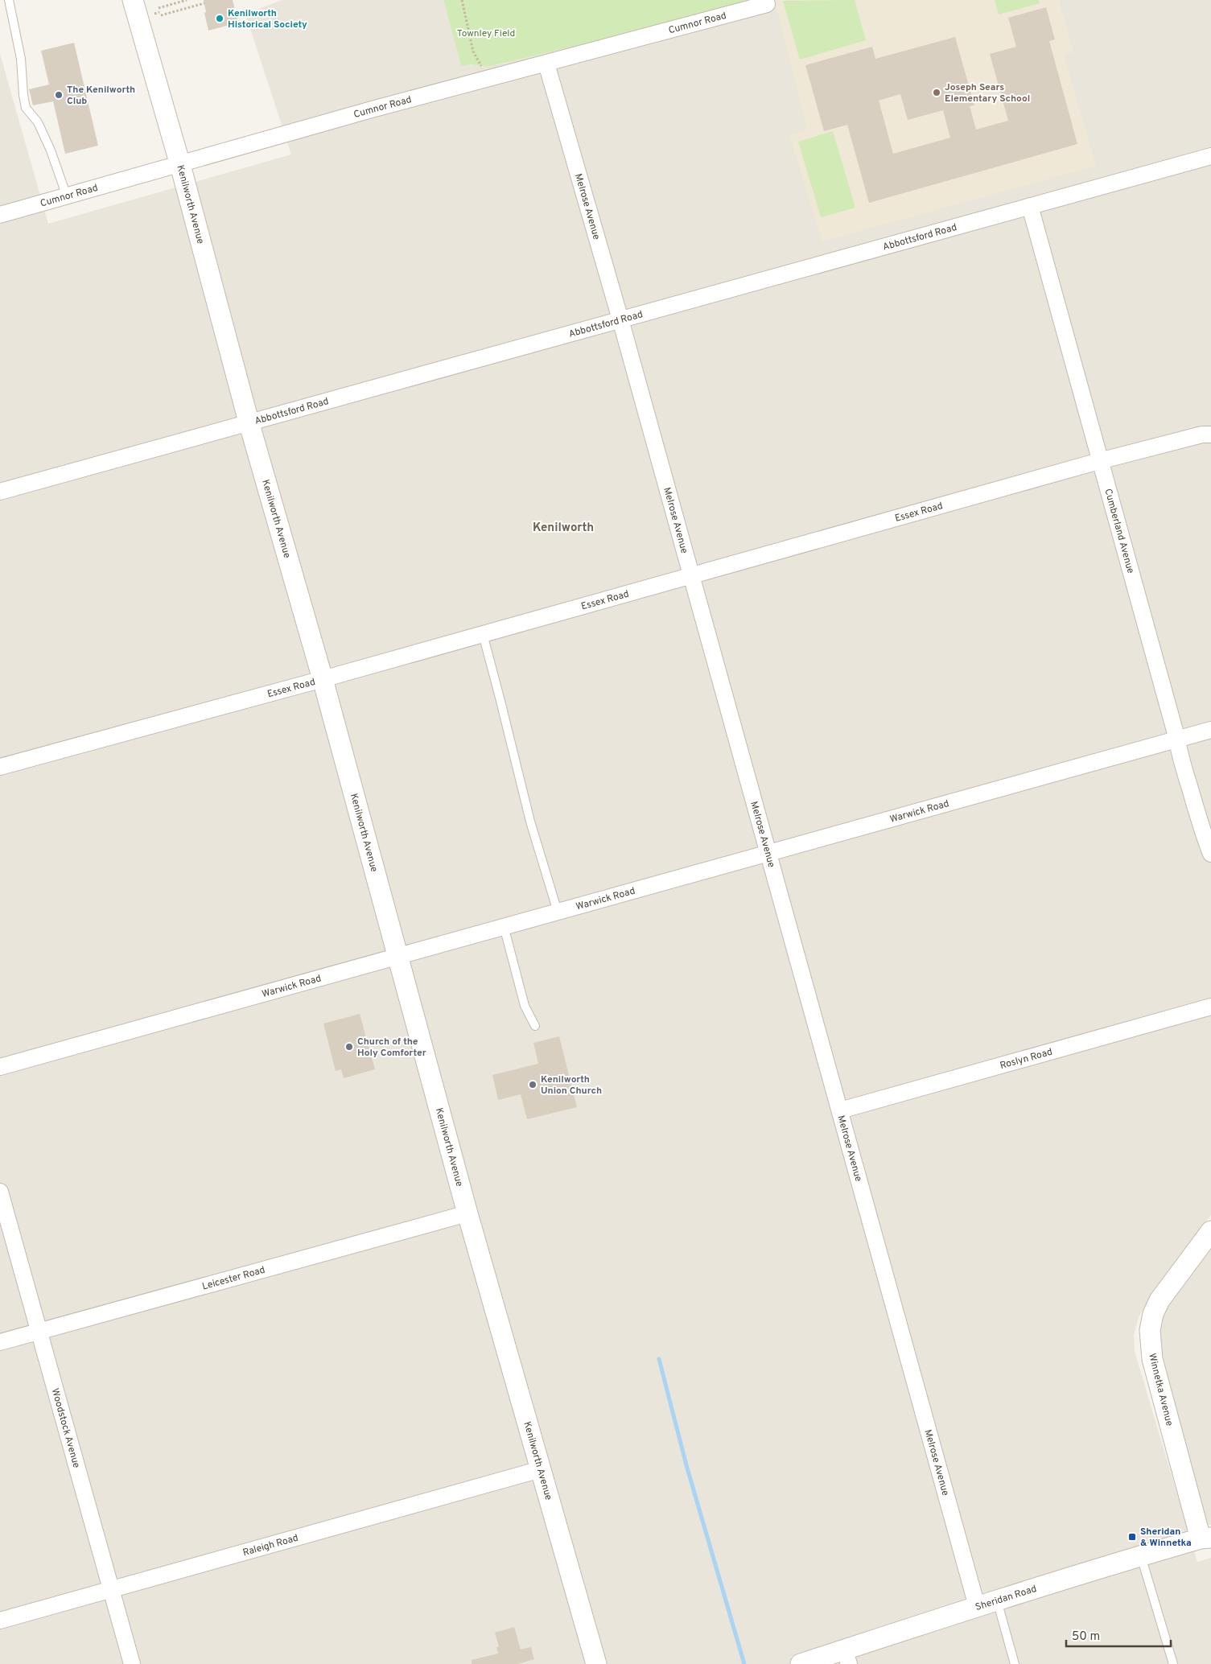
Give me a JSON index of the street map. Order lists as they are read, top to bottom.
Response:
{
  "streets": {
    "street": [
      "Cumnor Road",
      "Kenilworth Avenue",
      "Melrose Avenue",
      "Abbottsford Road",
      "Essex Road",
      "Cumberland Avenue",
      "Warwick Road",
      "Roslyn Road",
      "Leicester Road",
      "Winnetka Avenue",
      "Woodstock Avenue",
      "Raleigh Road",
      "Sheridan Road"
    ]
  },
  "crossings": [
    ["Cumnor Road", "Kenilworth Avenue"],
    ["Cumnor Road", "Melrose Avenue"],
    ["Kenilworth Avenue", "Abbottsford Road"],
    ["Kenilworth Avenue", "Essex Road"],
    ["Kenilworth Avenue", "Warwick Road"],
    ["Kenilworth Avenue", "Leicester Road"],
    ["Kenilworth Avenue", "Raleigh Road"],
    ["Melrose Avenue", "Abbottsford Road"],
    ["Melrose Avenue", "Essex Road"],
    ["Melrose Avenue", "Warwick Road"],
    ["Melrose Avenue", "Roslyn Road"],
    ["Melrose Avenue", "Sheridan Road"],
    ["Abbottsford Road", "Cumberland Avenue"],
    ["Essex Road", "Cumberland Avenue"],
    ["Cumberland Avenue", "Warwick Road"],
    ["Leicester Road", "Woodstock Avenue"],
    ["Winnetka Avenue", "Sheridan Road"],
    ["Woodstock Avenue", "Raleigh Road"]
  ],
  "districts": ["Kenilworth"],
  "parks": ["Townley Field"],
  "places": {
    "other": [
      "Kenilworth Historical Society",
      "Joseph Sears Elementary School",
      "The Kenilworth Club",
      "Church of the Holy Comforter",
      "Kenilworth Union Church"
    ],
    "transit": ["Sheridan & Winnetka"]
  },
  "scale_bar": "50 m"
}
